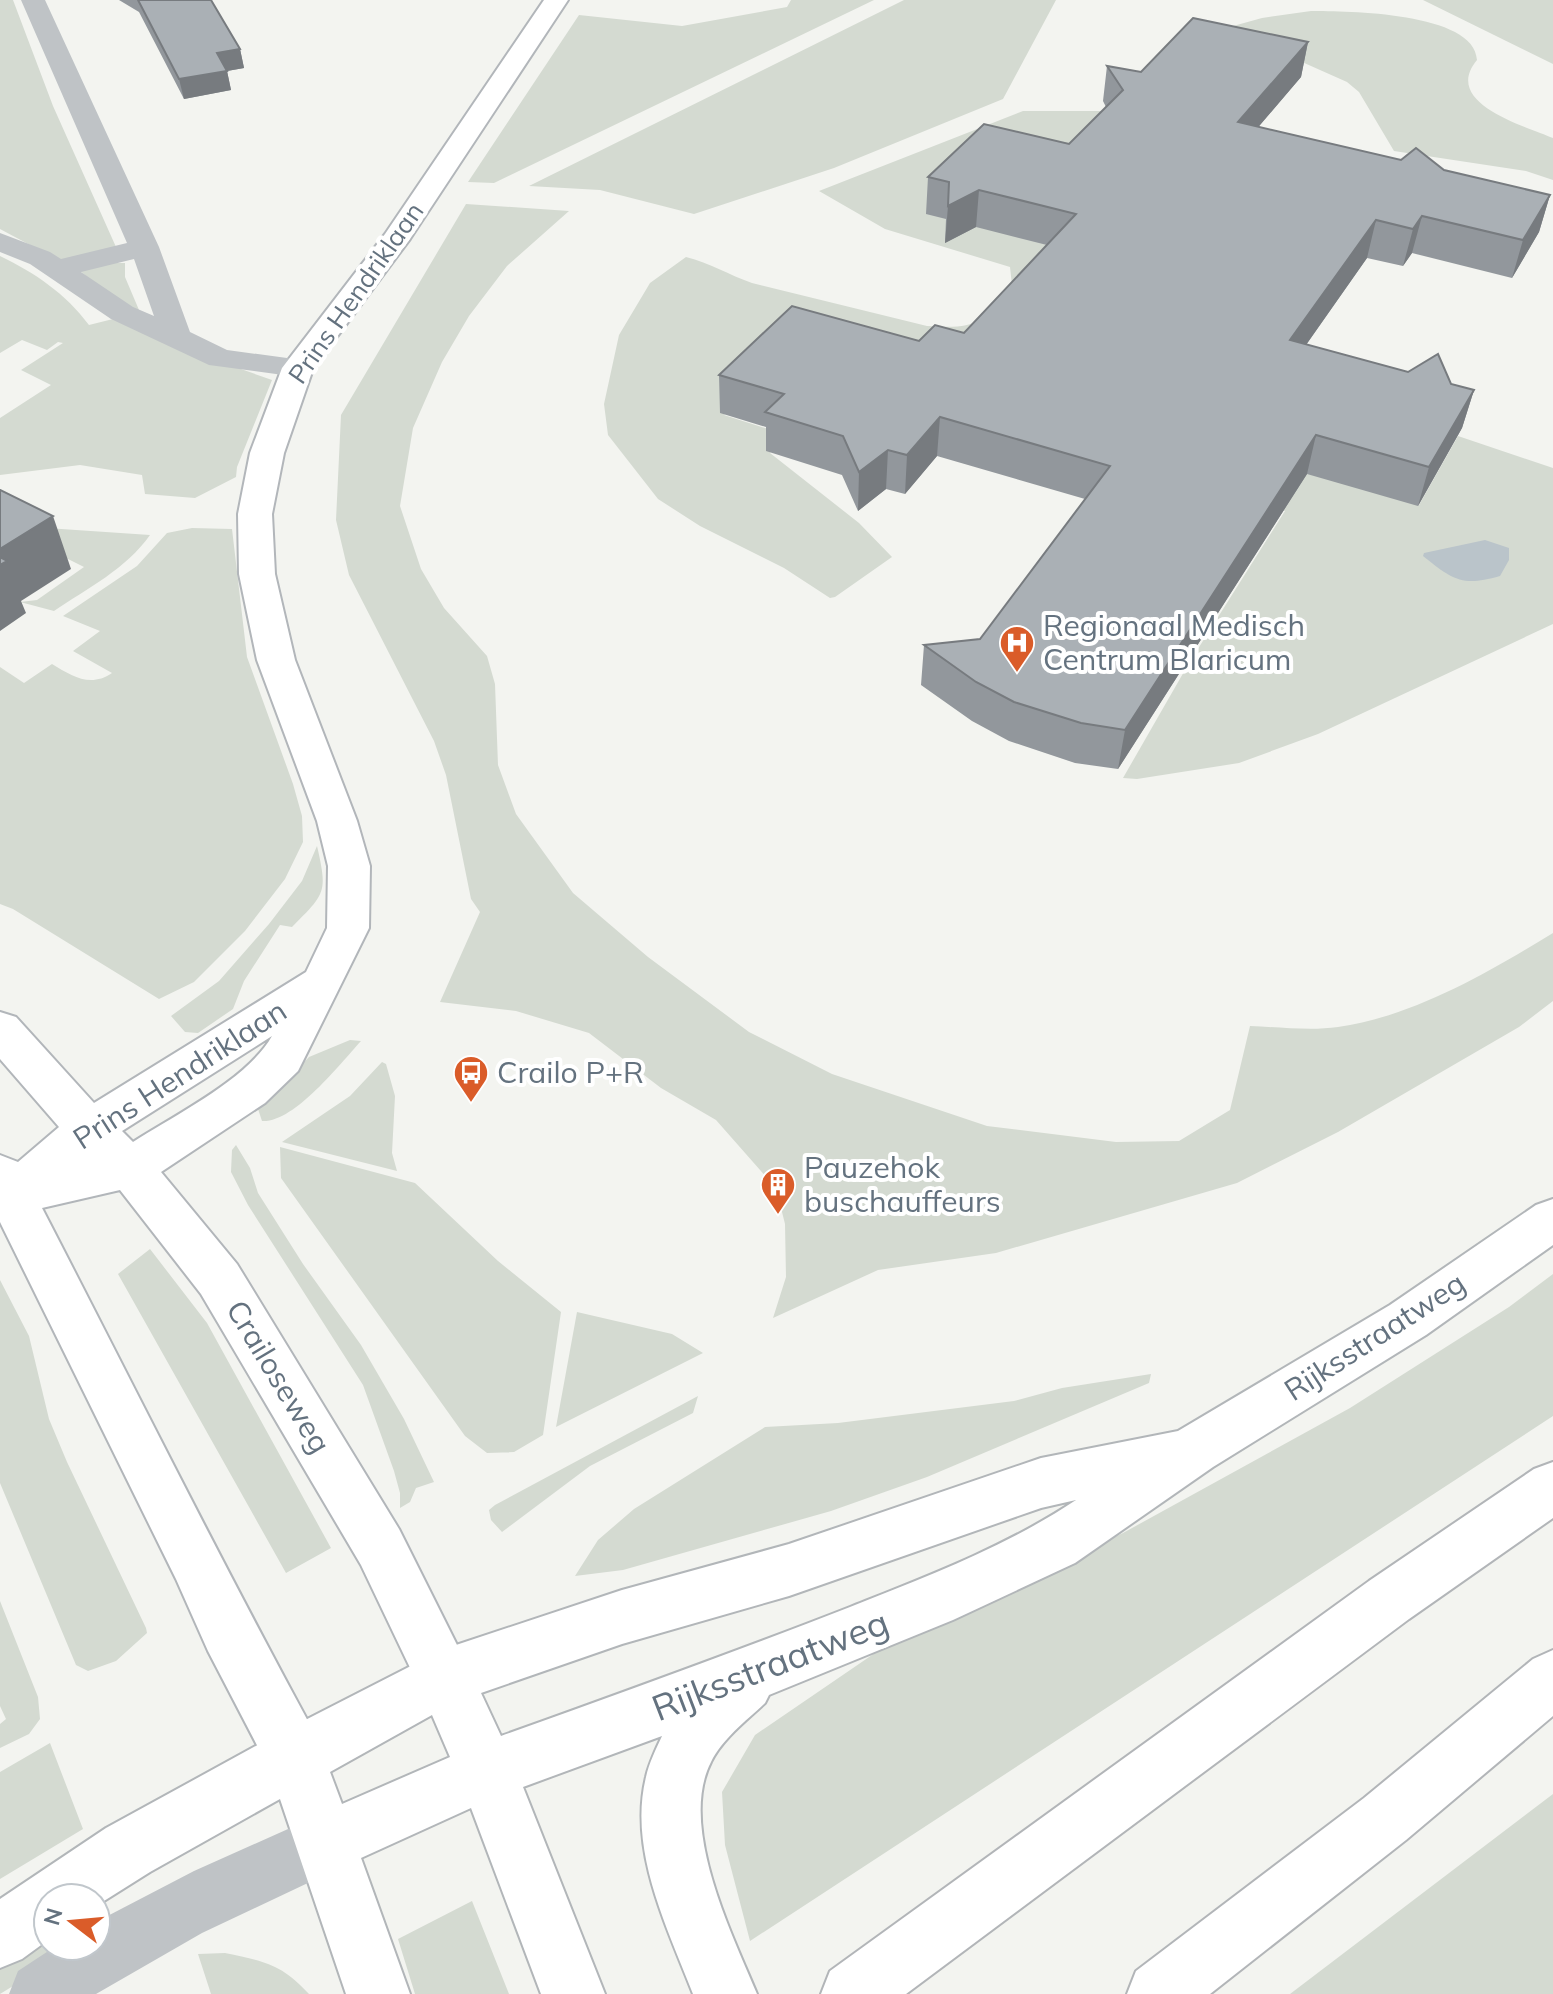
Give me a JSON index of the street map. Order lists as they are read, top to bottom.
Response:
{
  "streets": {
    "main road": ["Prins Hendriklaan", "Rijksstraatweg", "Crailoseweg"]
  },
  "crossings": [
    ["Prins Hendriklaan", "Crailoseweg"],
    ["Rijksstraatweg", "Crailoseweg"]
  ],
  "places": {
    "hospital": ["Regionaal Medisch Centrum Blaricum"],
    "bus stop": ["Crailo P+R"],
    "building": ["Pauzehok buschauffeurs"]
  },
  "north": "left"
}
